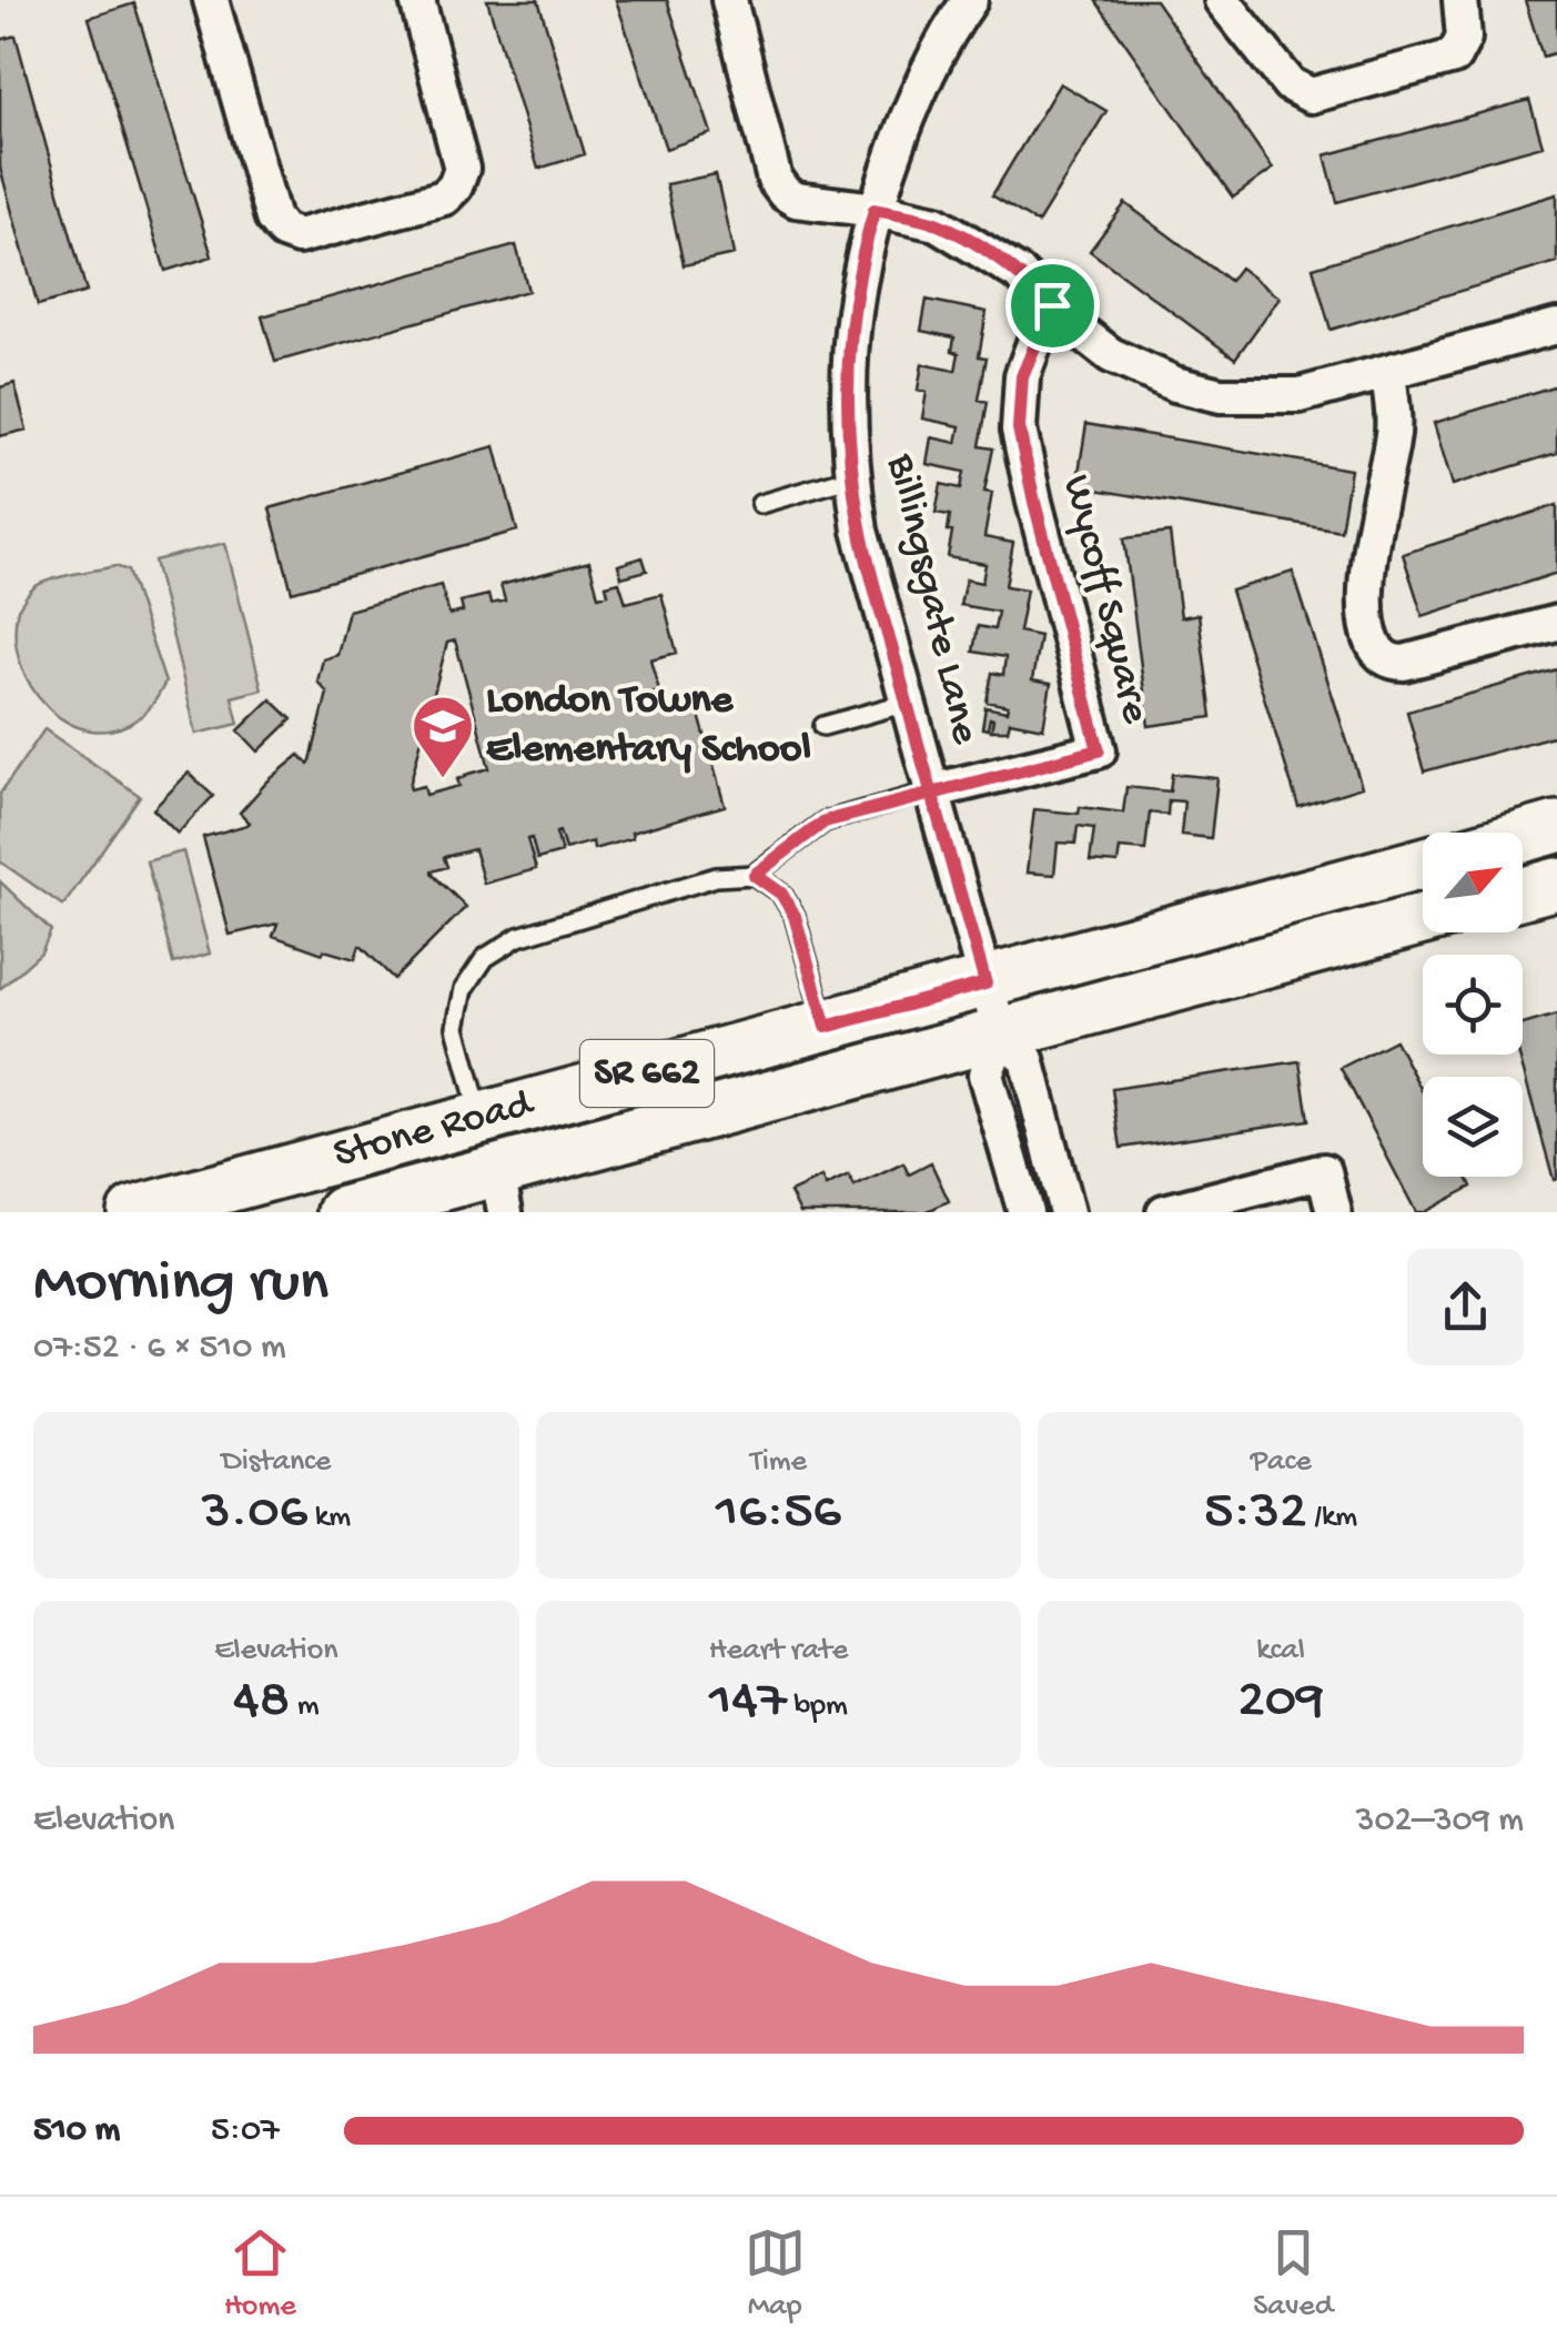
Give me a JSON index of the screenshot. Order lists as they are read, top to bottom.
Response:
{
  "streets": {
    "main road": ["SR 662", "Stone Road"],
    "street": ["Billingsgate Lane", "Wycoff Square"]
  },
  "crossings": [
    ["Billingsgate Lane", "Wycoff Square"],
    ["Billingsgate Lane", "Stone Road"]
  ],
  "places": {
    "school or university": ["London Towne Elementary School"]
  },
  "north": "top right",
  "page": {
    "heading": ["Morning run", "07:52 · 6 × 510 m"],
    "stats": [
      ["Distance", "3.06 km"],
      ["Time", "16:56"],
      ["Pace", "5:32 /km"],
      ["Elevation", "48 m"],
      ["Heart rate", "147 bpm"],
      ["kcal", "209"]
    ],
    "chart": ["Elevation", "302–309 m"],
    "list": [
      {
        "name": "510 m",
        "note": "5:07"
      }
    ],
    "tabs": ["Home", "Map", "Saved"]
  }
}
